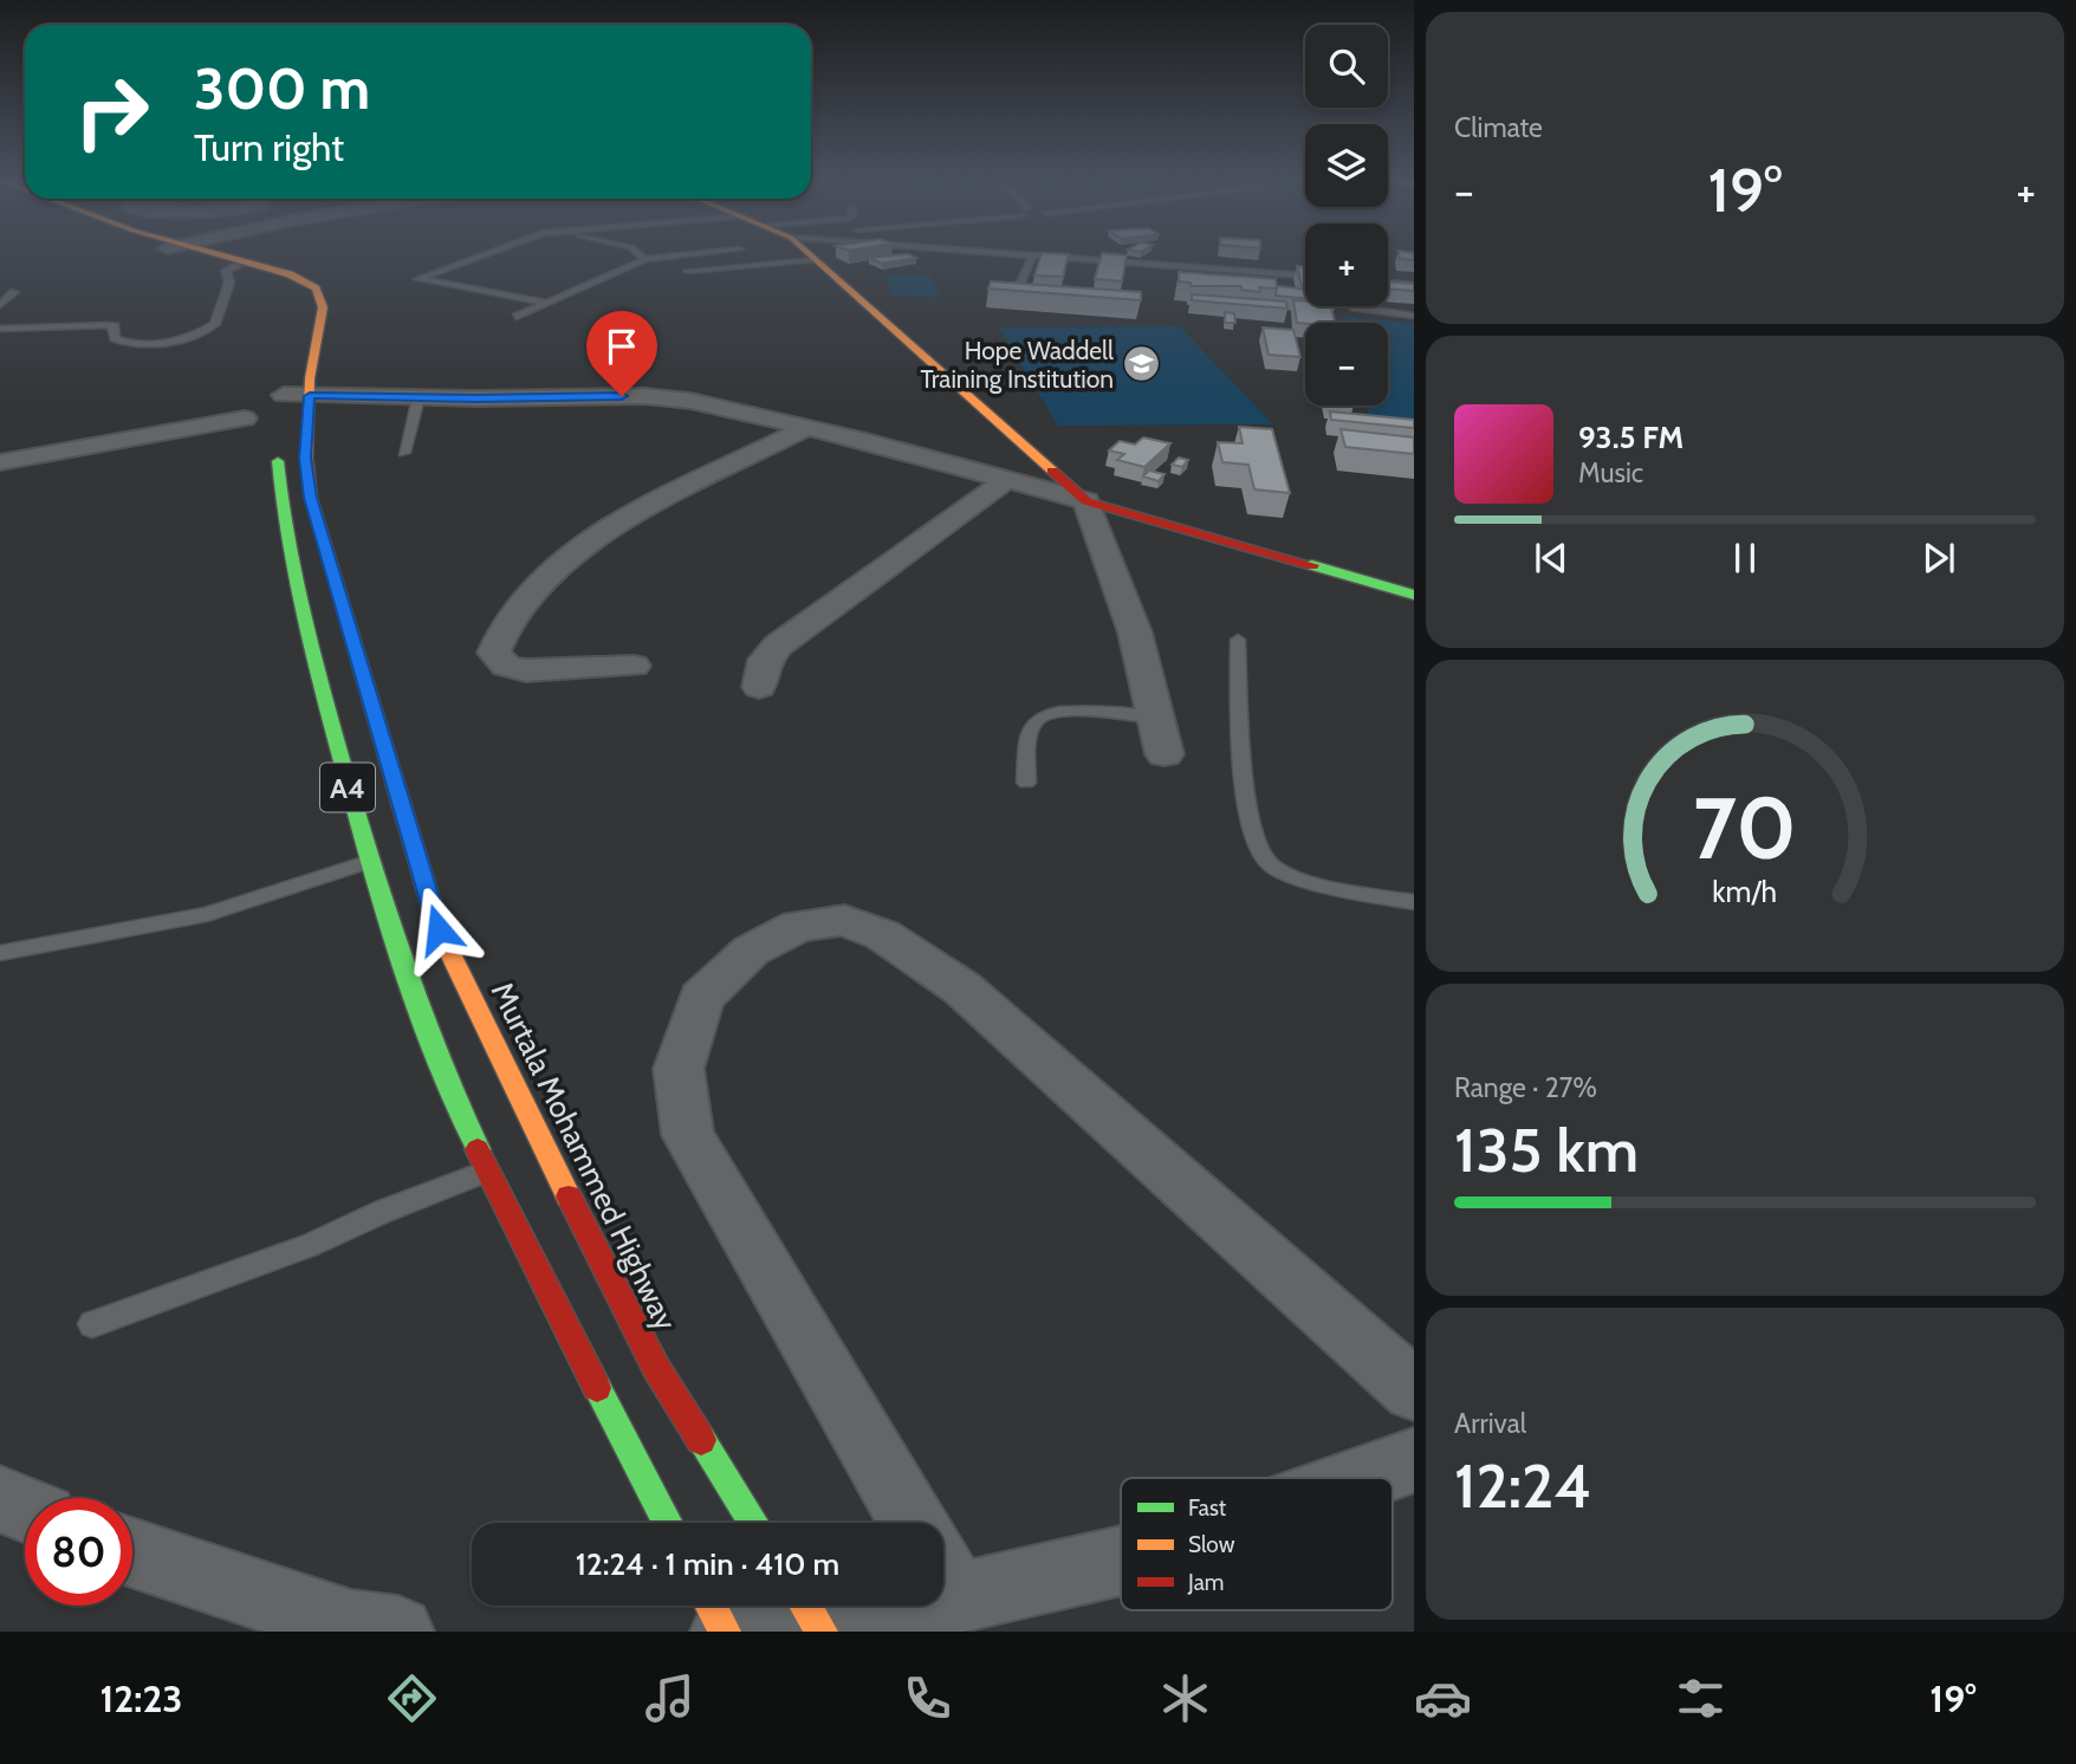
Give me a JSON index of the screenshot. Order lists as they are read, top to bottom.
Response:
{
  "streets": {
    "main road": ["A4", "Murtala Mohammed Highway"]
  },
  "places": {
    "school or university": ["Hope Waddell Training Institution"]
  },
  "legend": ["Fast", "Slow", "Jam"],
  "page": {
    "tile": [
      "Climate",
      ["Range · 27%", "135 km"],
      ["Arrival", "12:24"]
    ],
    "map_buttons": ["+", "−"],
    "turn": ["300 m", "Turn right"],
    "heat": ["−", "19°", "+"],
    "song": ["93.5 FM", "Music"],
    "limit": "80",
    "trip": "12:24 · 1 min · 410 m",
    "tabs": ["12:23", "19°"],
    "gauge": ["70", "km/h"]
  }
}
